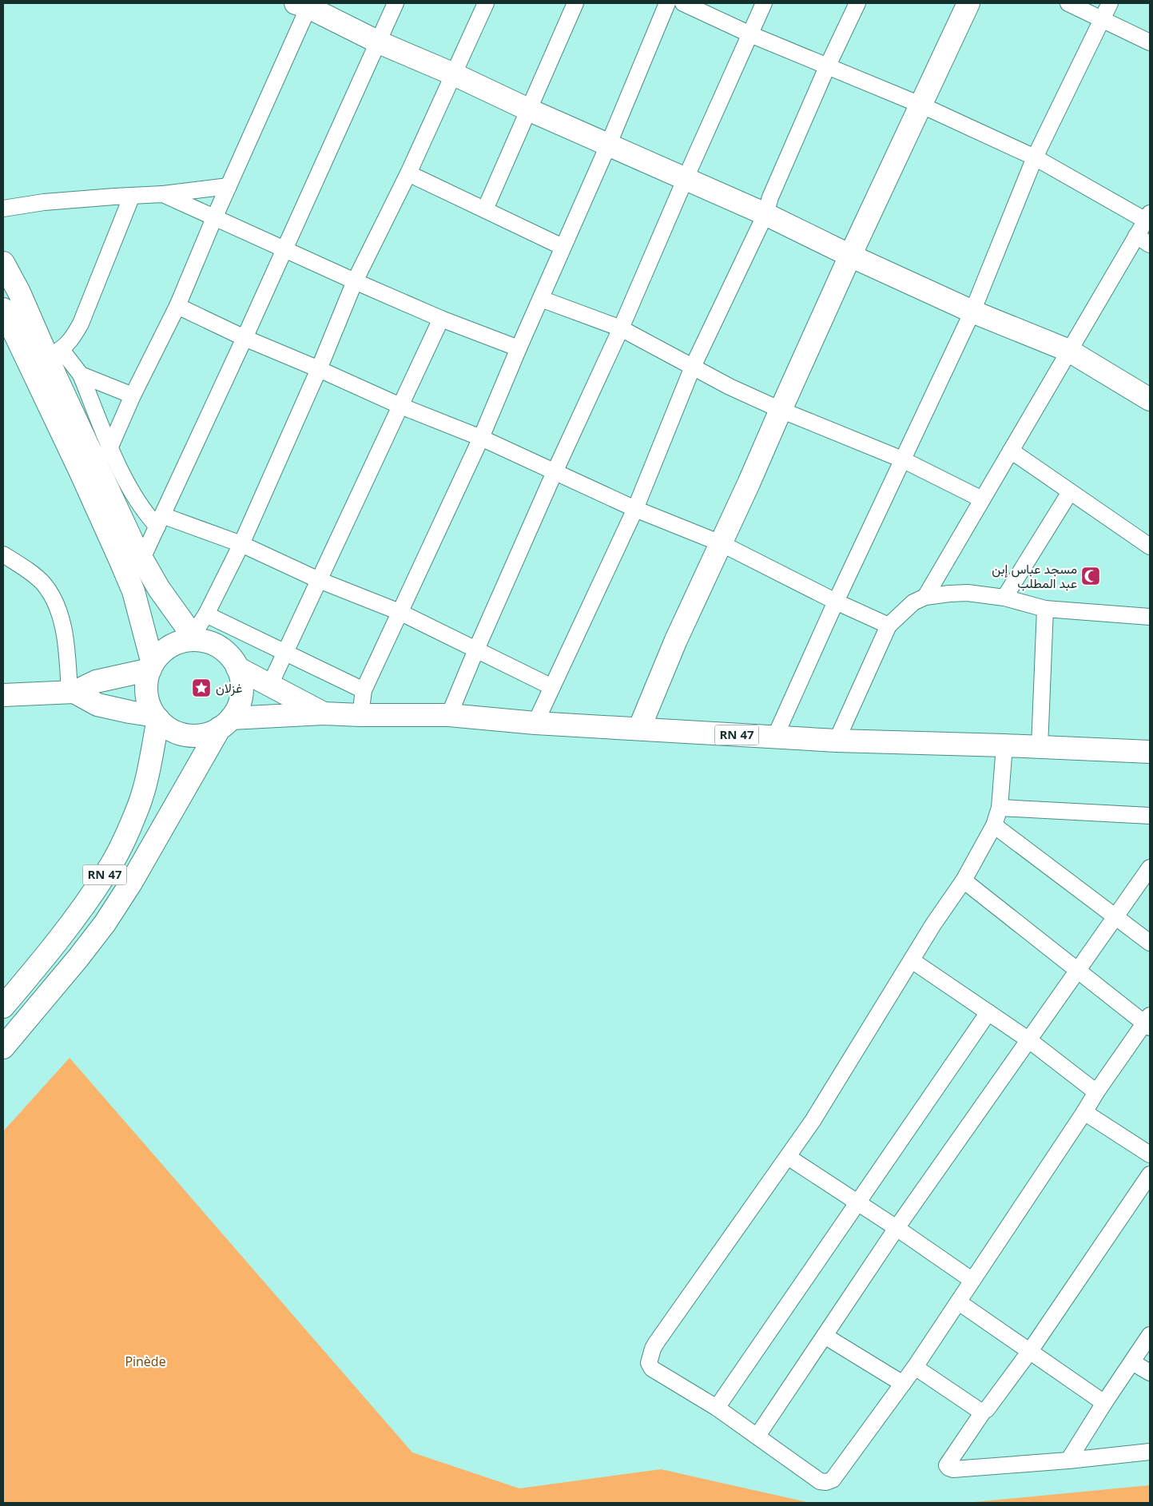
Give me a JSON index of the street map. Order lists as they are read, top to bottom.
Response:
{
  "streets": {
    "main road": ["RN 47"]
  },
  "parks": ["Pinède"],
  "places": {
    "mosque": ["مسجد عباس إبن عبد المطلب"],
    "place": ["غزلان"]
  }
}
